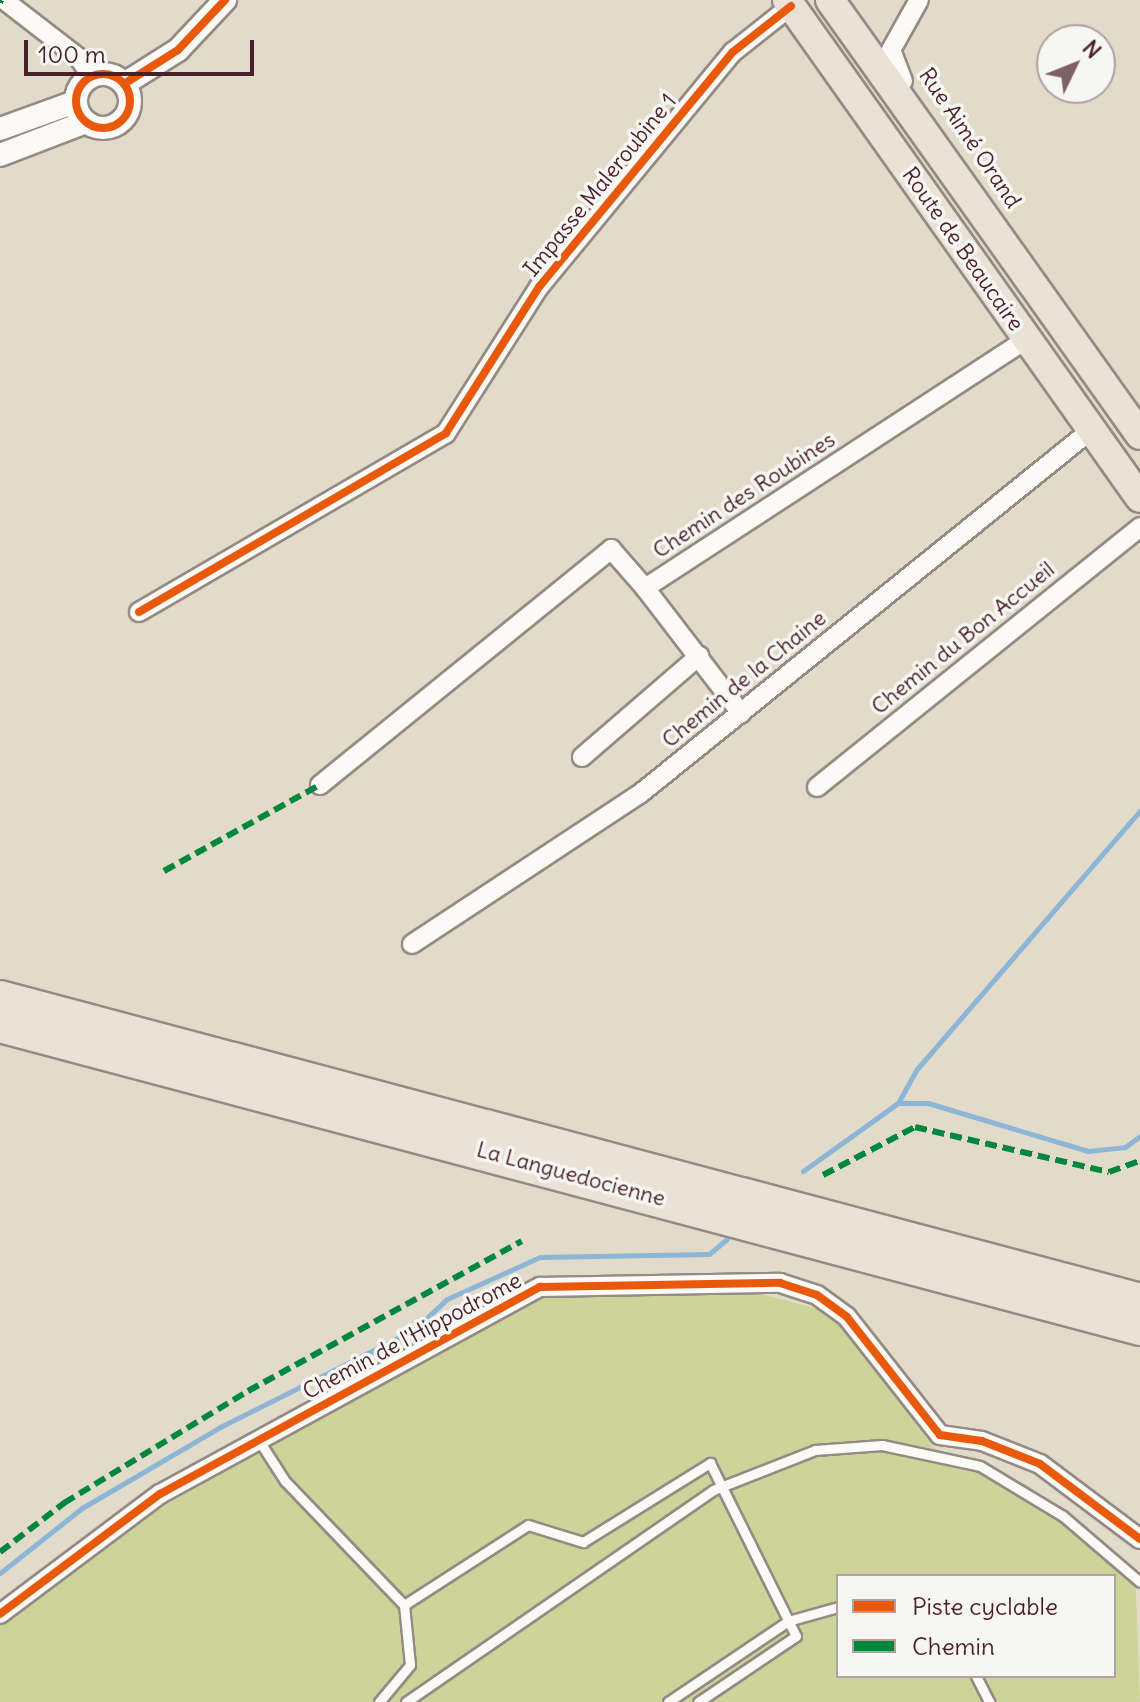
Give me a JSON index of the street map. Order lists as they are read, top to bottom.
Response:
{
  "streets": {
    "highway": ["La Languedocienne"],
    "main road": ["Route de Beaucaire"],
    "street": [
      "Rue Aimé Orand",
      "Impasse Maleroubine 1",
      "Chemin des Roubines",
      "Chemin du Bon Accueil",
      "Chemin de la Chaine",
      "Chemin de l'Hippodrome"
    ]
  },
  "crossings": [
    ["Rue Aimé Orand", "Route de Beaucaire"],
    ["Impasse Maleroubine 1", "Route de Beaucaire"],
    ["Route de Beaucaire", "Chemin des Roubines"],
    ["Route de Beaucaire", "Chemin de la Chaine"]
  ],
  "legend": ["Piste cyclable", "Chemin"],
  "scale_bar": "100 m",
  "north": "top right"
}
